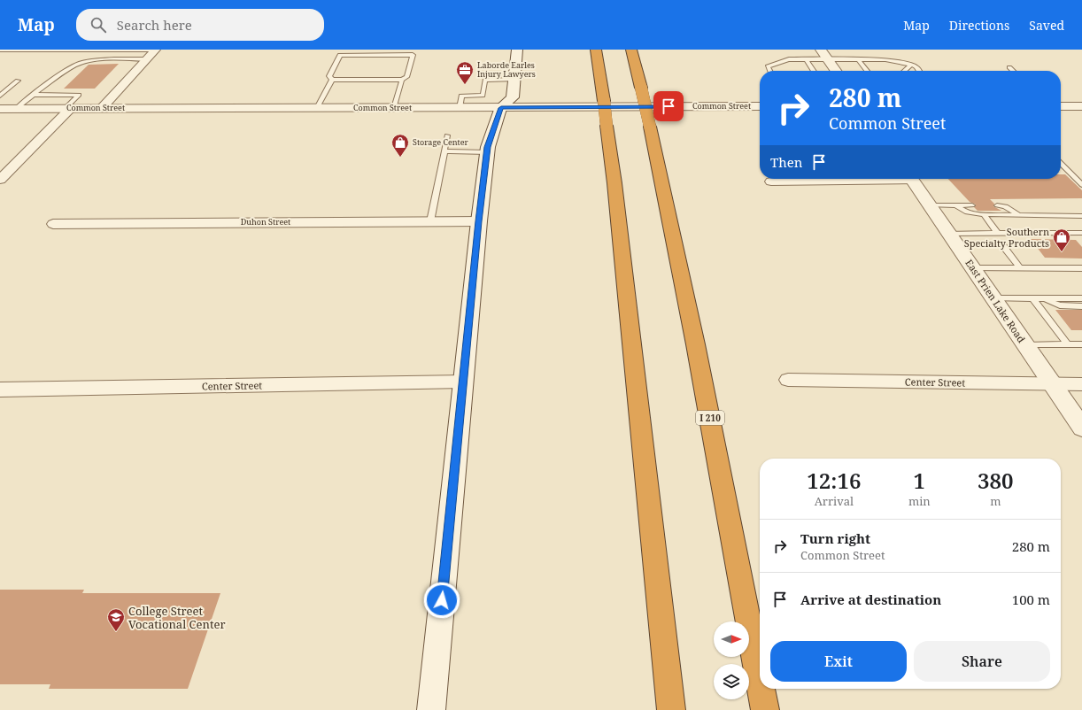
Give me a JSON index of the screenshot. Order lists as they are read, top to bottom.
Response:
{
  "streets": {
    "highway": ["I 210"],
    "street": [
      "Common Street",
      "Duhon Street",
      "East Prien Lake Road",
      "Center Street"
    ]
  },
  "crossings": [
    ["East Prien Lake Road", "Center Street"]
  ],
  "places": {
    "office": ["Laborde Earles Injury Lawyers"],
    "shop": ["Storage Center", "Southern Specialty Products"],
    "school or university": ["College Street Vocational Center"]
  },
  "north": "right",
  "page": {
    "header": "Map",
    "search": "Search here",
    "nav": ["Map", "Directions", "Saved"],
    "turn": ["280 m", "Common Street"],
    "then": "Then",
    "eta": [
      "12:16",
      "Arrival",
      "1",
      "min",
      "380",
      "m"
    ],
    "list": [
      {
        "name": "Turn right",
        "note": "Common Street",
        "value": "280 m"
      },
      {
        "name": "Arrive at destination",
        "value": "100 m"
      }
    ],
    "buttons": ["Exit", "Share"]
  }
}
